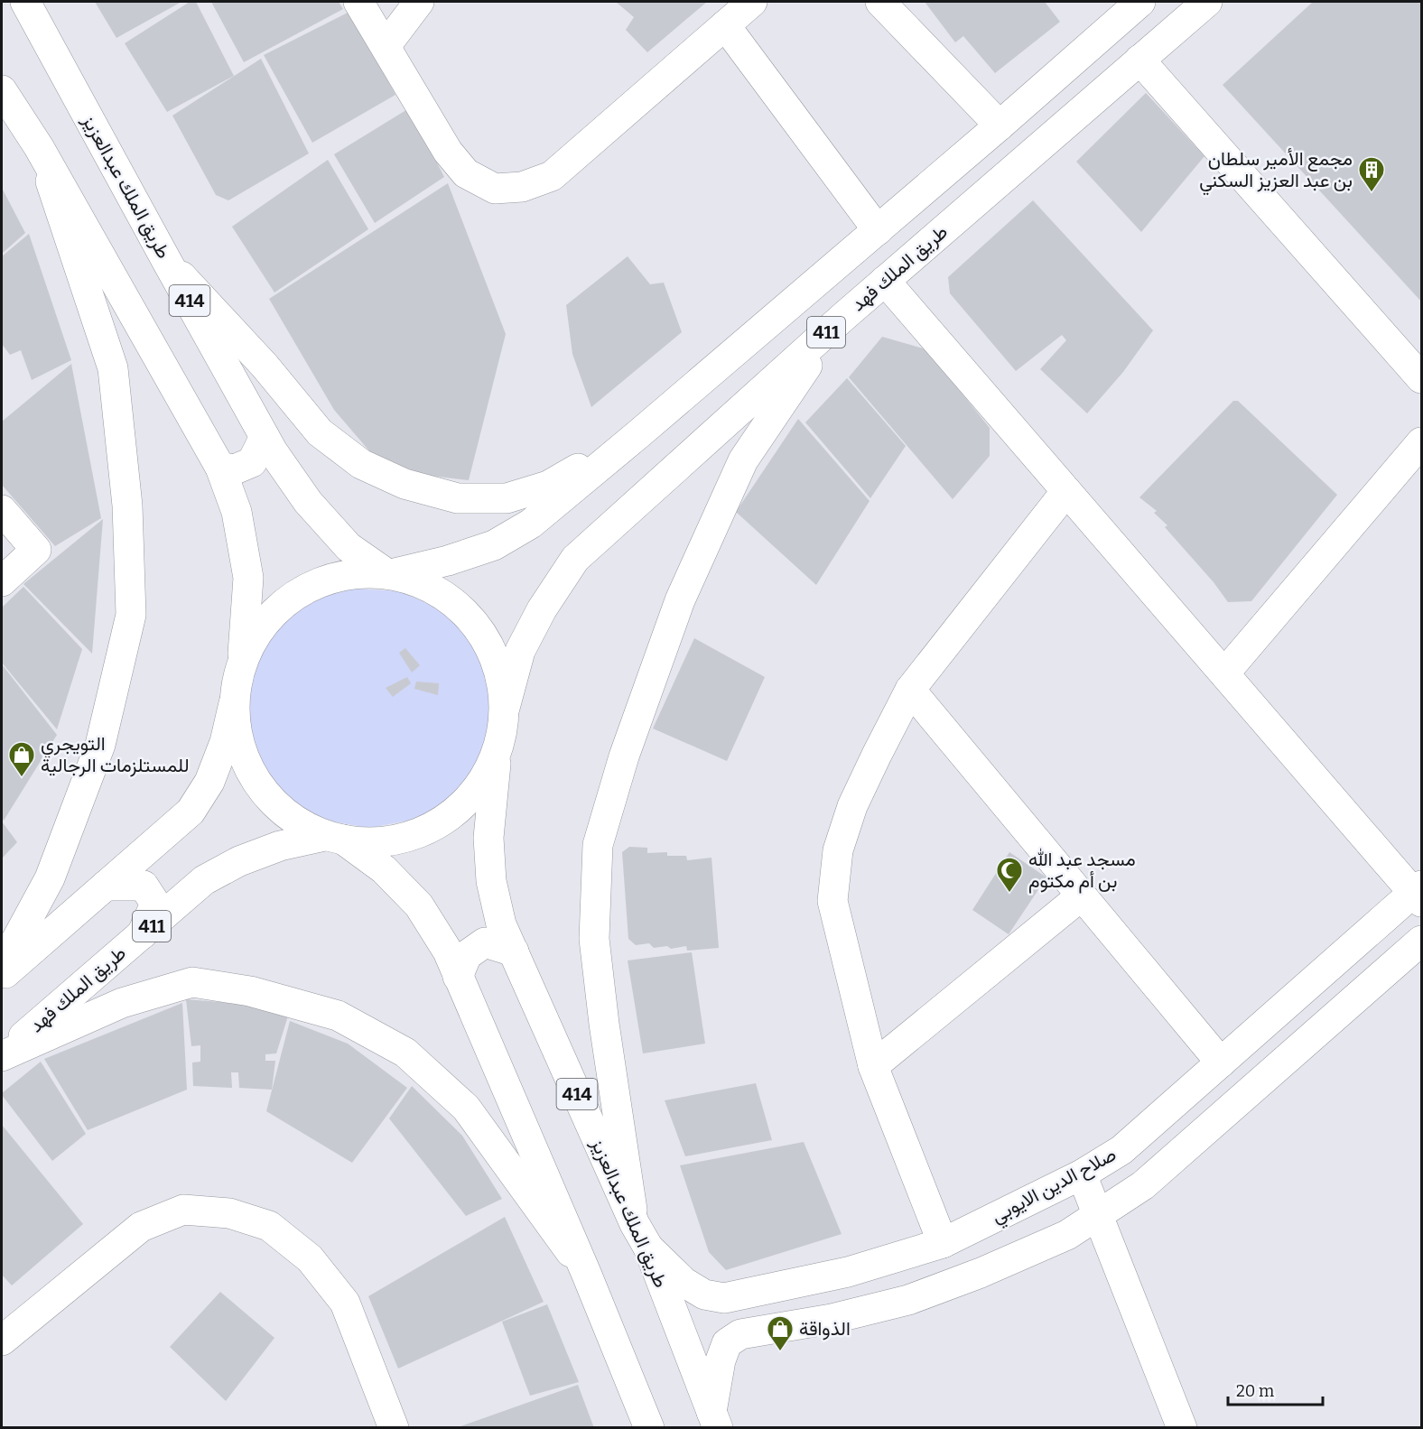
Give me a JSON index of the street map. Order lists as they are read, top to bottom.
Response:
{
  "streets": {
    "main road": [
      "طريق الملك عبدالعزيز",
      "طريق الملك فهد",
      "414",
      "411",
      "صلاح الدين الايوبي"
    ]
  },
  "crossings": [
    ["طريق الملك عبدالعزيز", "411"],
    ["طريق الملك عبدالعزيز", "صلاح الدين الايوبي"]
  ],
  "places": {
    "building": ["مجمع الأمير سلطان بن عبد العزيز السكني"],
    "shop": ["التويجري للمستلزمات الرجالية", "الذواقة"],
    "mosque": ["مسجد عبد الله بن أم مكتوم"]
  },
  "scale_bar": "20 m"
}
